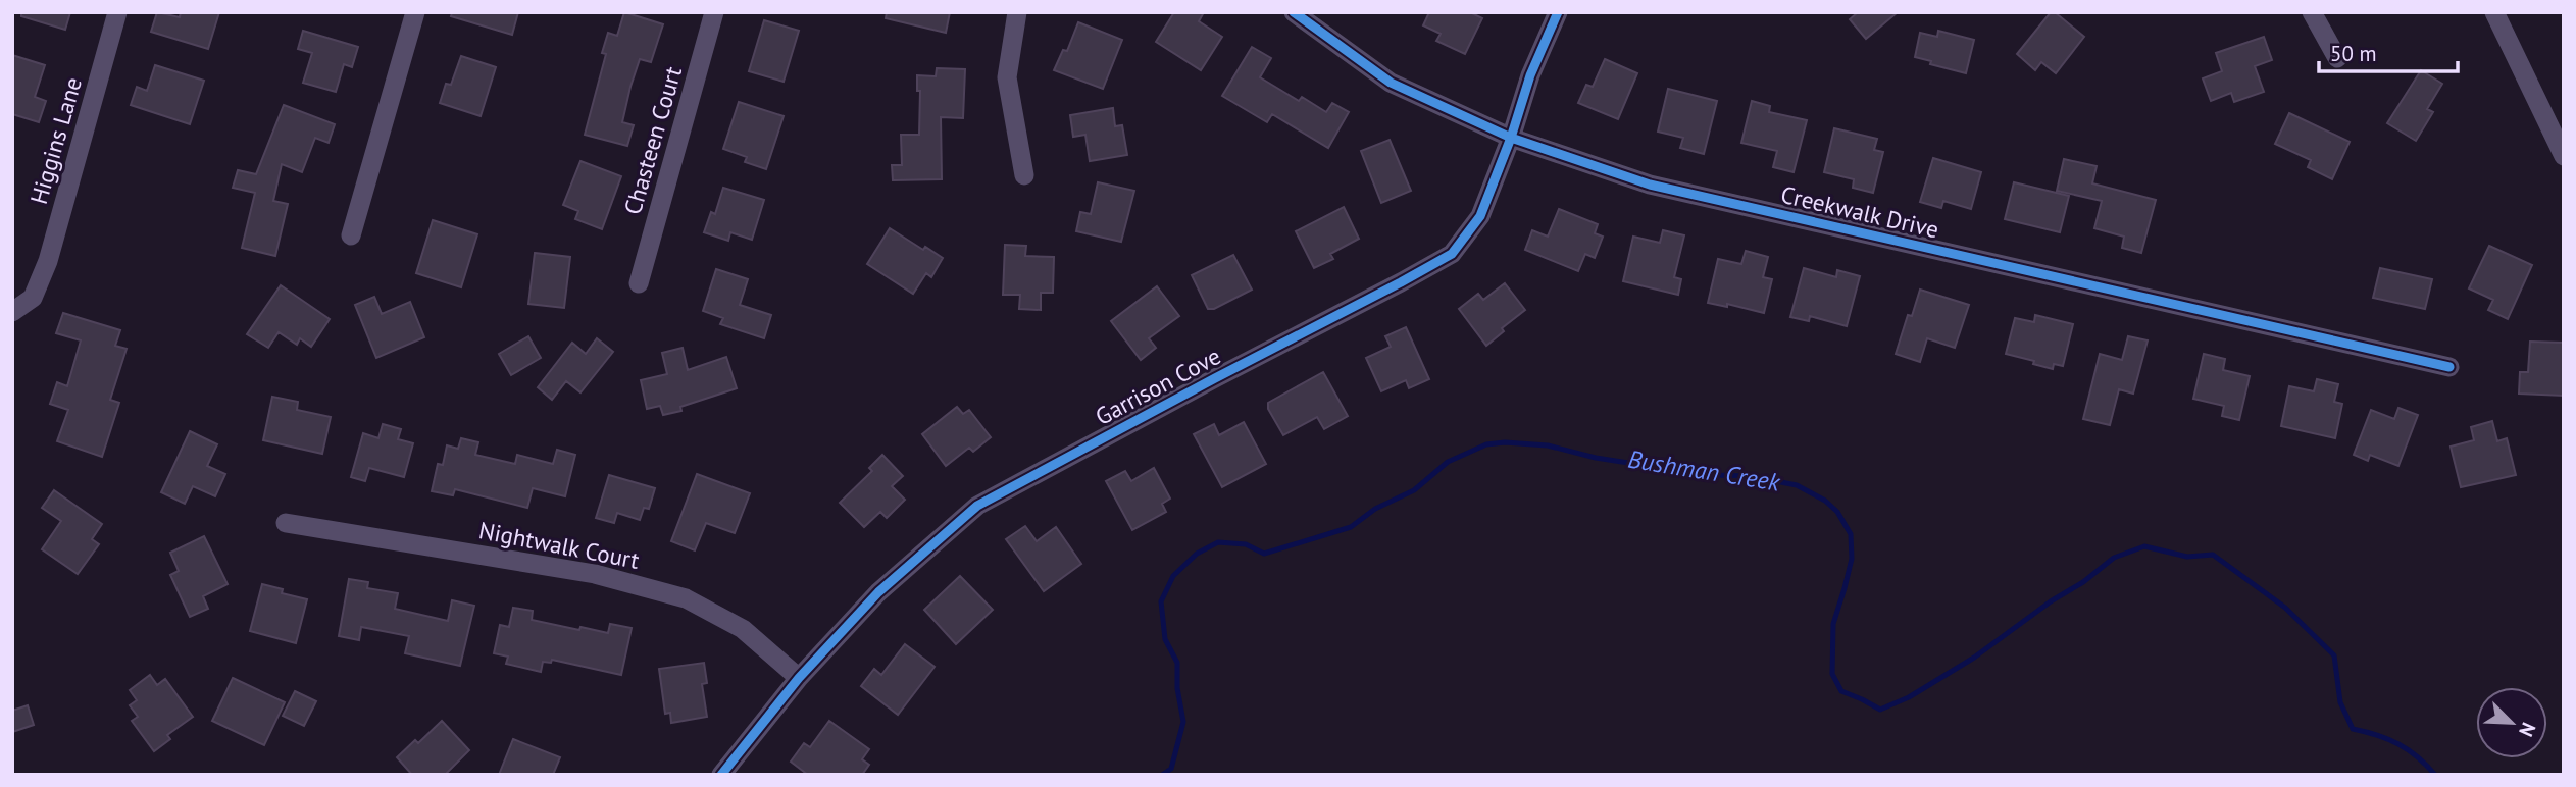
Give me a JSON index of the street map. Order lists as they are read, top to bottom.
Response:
{
  "streets": {
    "street": [
      "Higgins Lane",
      "Chasteen Court",
      "Creekwalk Drive",
      "Garrison Cove",
      "Nightwalk Court"
    ]
  },
  "crossings": [
    ["Creekwalk Drive", "Garrison Cove"],
    ["Garrison Cove", "Nightwalk Court"]
  ],
  "water": ["Bushman Creek"],
  "scale_bar": "50 m",
  "north": "bottom right"
}
